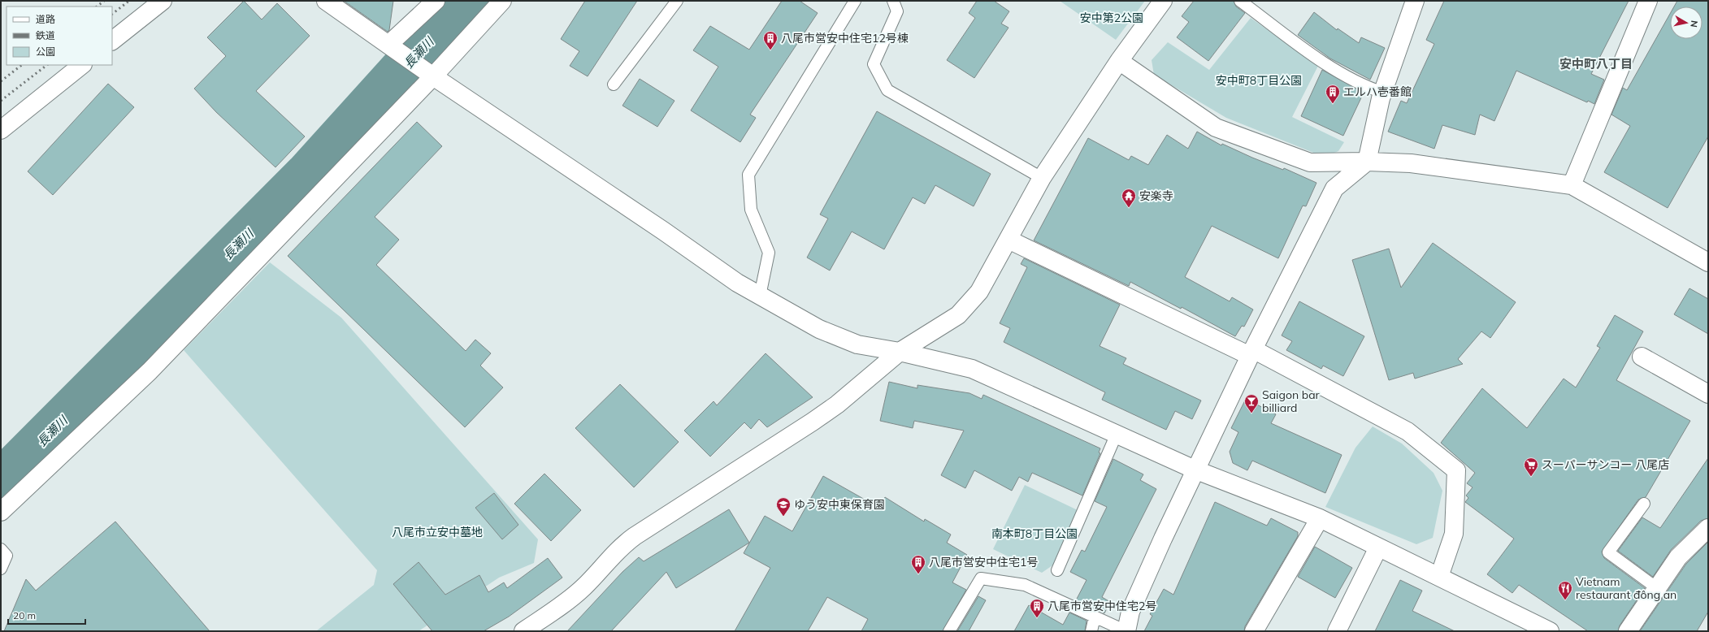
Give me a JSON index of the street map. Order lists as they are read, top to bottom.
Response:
{
  "districts": ["安中町八丁目"],
  "water": ["長瀬川"],
  "parks": [
    "安中第2公園",
    "安中町8丁目公園",
    "八尾市立安中墓地",
    "南本町8丁目公園"
  ],
  "places": {
    "building": [
      "八尾市営安中住宅12号棟",
      "エルハ壱番館",
      "八尾市営安中住宅1号",
      "八尾市営安中住宅2号"
    ],
    "temple": ["安楽寺"],
    "bar": ["Saigon bar billiard"],
    "supermarket": ["スーパーサンコー 八尾店"],
    "school or university": ["ゆう安中東保育園"],
    "restaurant": ["Vietnam restaurant đông an"]
  },
  "legend": ["道路", "鉄道", "公園"],
  "scale_bar": "20 m",
  "north": "right"
}
